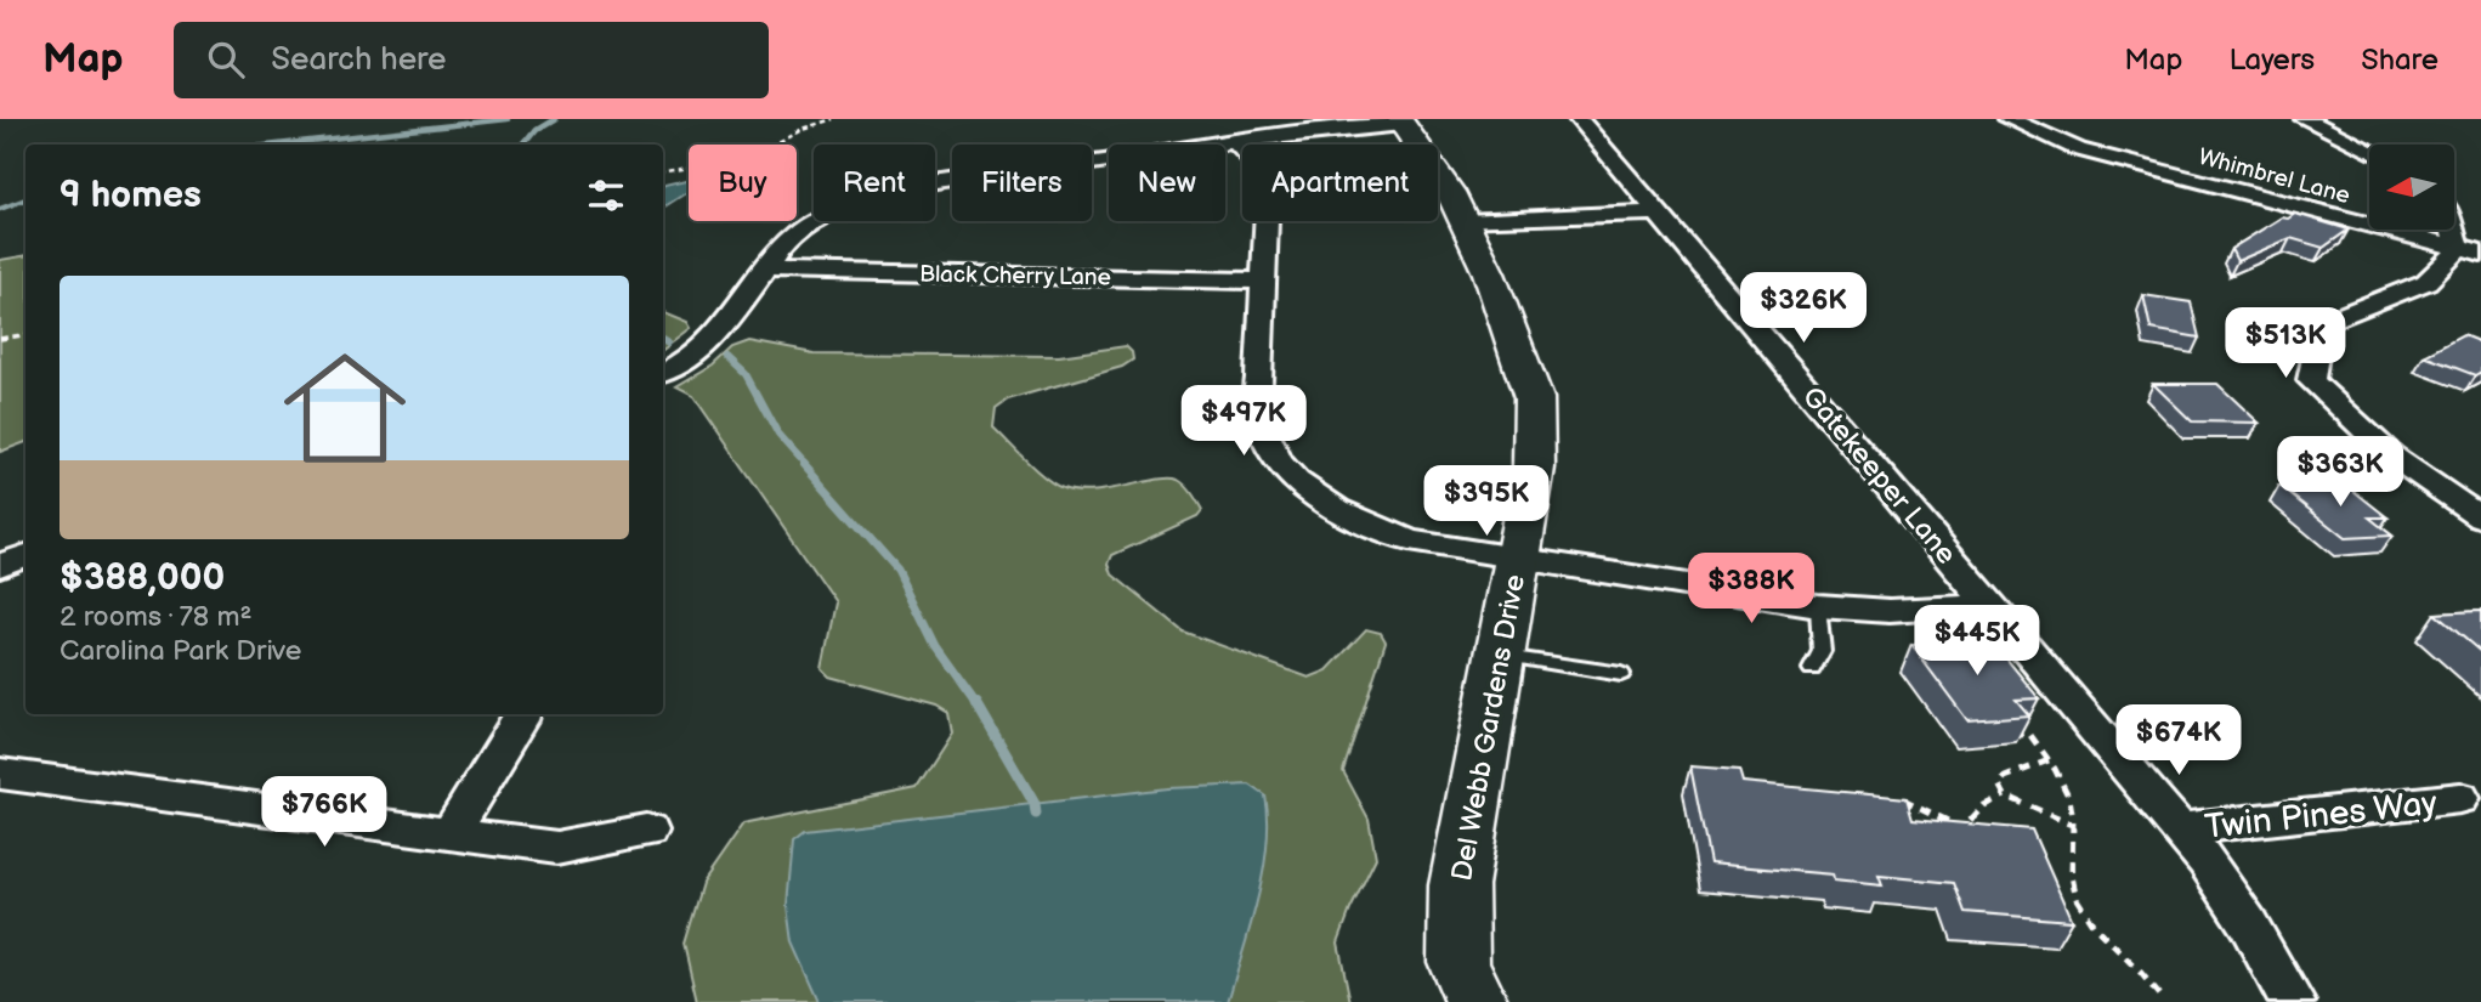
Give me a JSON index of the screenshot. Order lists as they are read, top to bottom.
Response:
{
  "streets": {
    "street": [
      "Whimbrel Lane",
      "Black Cherry Lane",
      "Gatekeeper Lane",
      "Del Webb Gardens Drive",
      "Twin Pines Way"
    ]
  },
  "crossings": [
    ["Gatekeeper Lane", "Twin Pines Way"]
  ],
  "north": "left",
  "page": {
    "header": "Map",
    "search": "Search here",
    "nav": ["Map", "Layers", "Share"],
    "chip": [
      "Buy",
      "Rent",
      "Filters",
      "New",
      "Apartment"
    ],
    "heading": "9 homes",
    "list": [
      {
        "name": "$388,000",
        "note": "2 rooms · 78 m² · Carolina Park Drive"
      }
    ],
    "price": [
      "$326K",
      "$513K",
      "$497K",
      "$363K",
      "$395K",
      "$388K",
      "$445K",
      "$674K",
      "$766K"
    ]
  }
}
